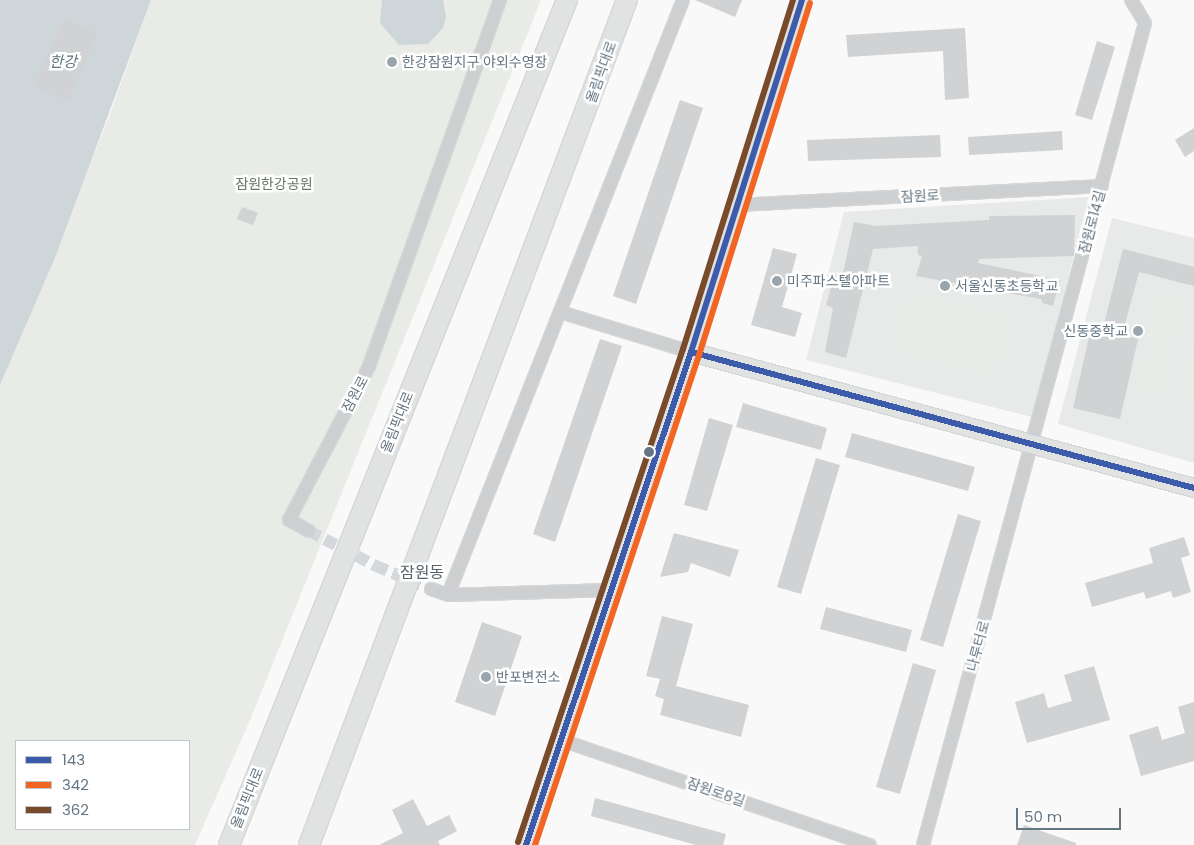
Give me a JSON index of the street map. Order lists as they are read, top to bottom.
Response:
{
  "streets": {
    "highway": ["올림픽대로"],
    "street": [
      "잠원로",
      "잠원로14길",
      "나루터로",
      "잠원로8길"
    ]
  },
  "crossings": [
    ["잠원로", "잠원로14길"],
    ["잠원로14길", "나루터로"]
  ],
  "districts": ["잠원동"],
  "water": ["한강"],
  "parks": ["잠원한강공원"],
  "places": [
    "한강잠원지구 야외수영장",
    "미주파스텔아파트",
    "서울신동초등학교",
    "신동중학교",
    "반포변전소"
  ],
  "lines": ["transit line 143", "transit line 362", "transit line 342"],
  "legend": ["143", "342", "362"],
  "scale_bar": "50 m"
}
